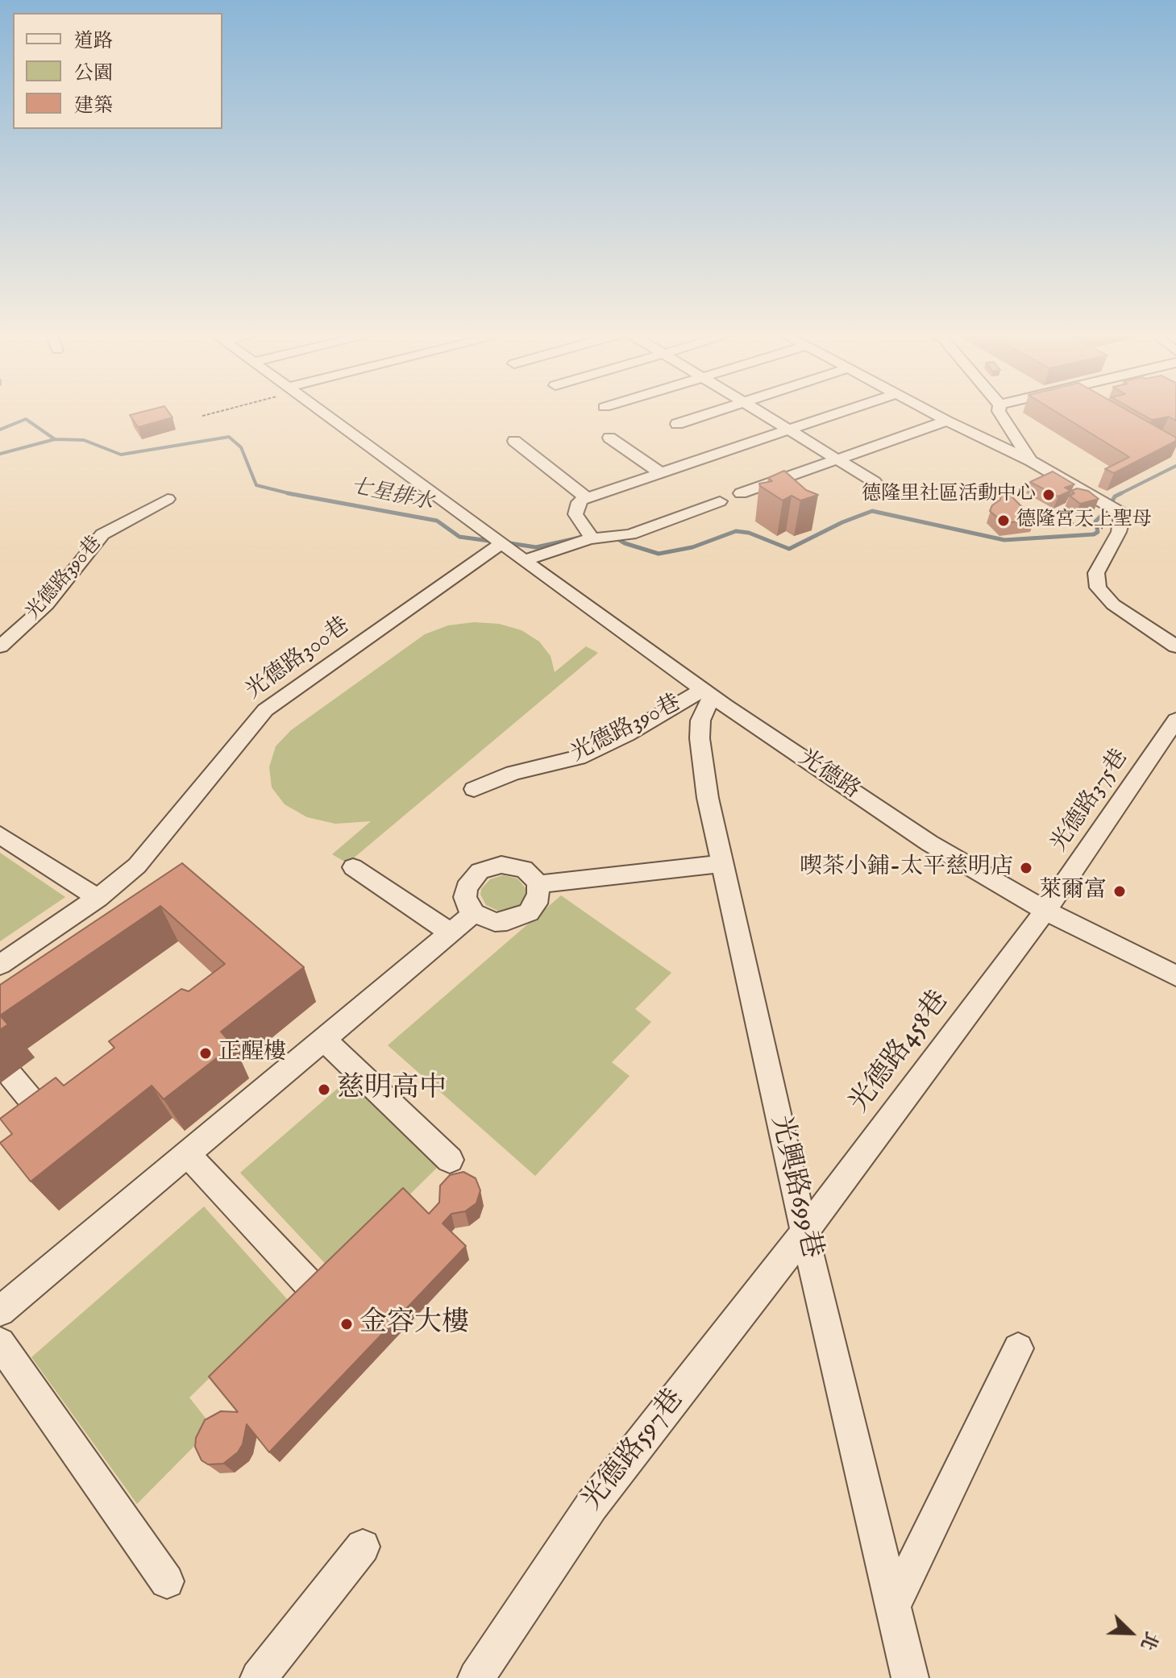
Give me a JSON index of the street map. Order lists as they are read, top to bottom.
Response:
{
  "streets": {
    "street": [
      "光德路390巷",
      "光德路300巷",
      "光德路",
      "光德路375巷",
      "光德路458巷",
      "光興路699巷",
      "光德路597巷"
    ]
  },
  "crossings": [
    ["光德路390巷", "光德路"],
    ["光德路390巷", "光興路699巷"],
    ["光德路300巷", "光德路"],
    ["光德路", "光德路375巷"],
    ["光德路", "光德路458巷"],
    ["光德路", "光興路699巷"],
    ["光德路375巷", "光德路458巷"],
    ["光德路458巷", "光興路699巷"],
    ["光德路458巷", "光德路597巷"],
    ["光興路699巷", "光德路597巷"]
  ],
  "water": ["七星排水"],
  "places": [
    "德隆里社區活動中心",
    "德隆宮天上聖母",
    "喫茶小鋪-太平慈明店",
    "萊爾富",
    "正醒樓",
    "慈明高中",
    "金容大樓"
  ],
  "legend": ["道路", "公園", "建築"],
  "north": "bottom right"
}
